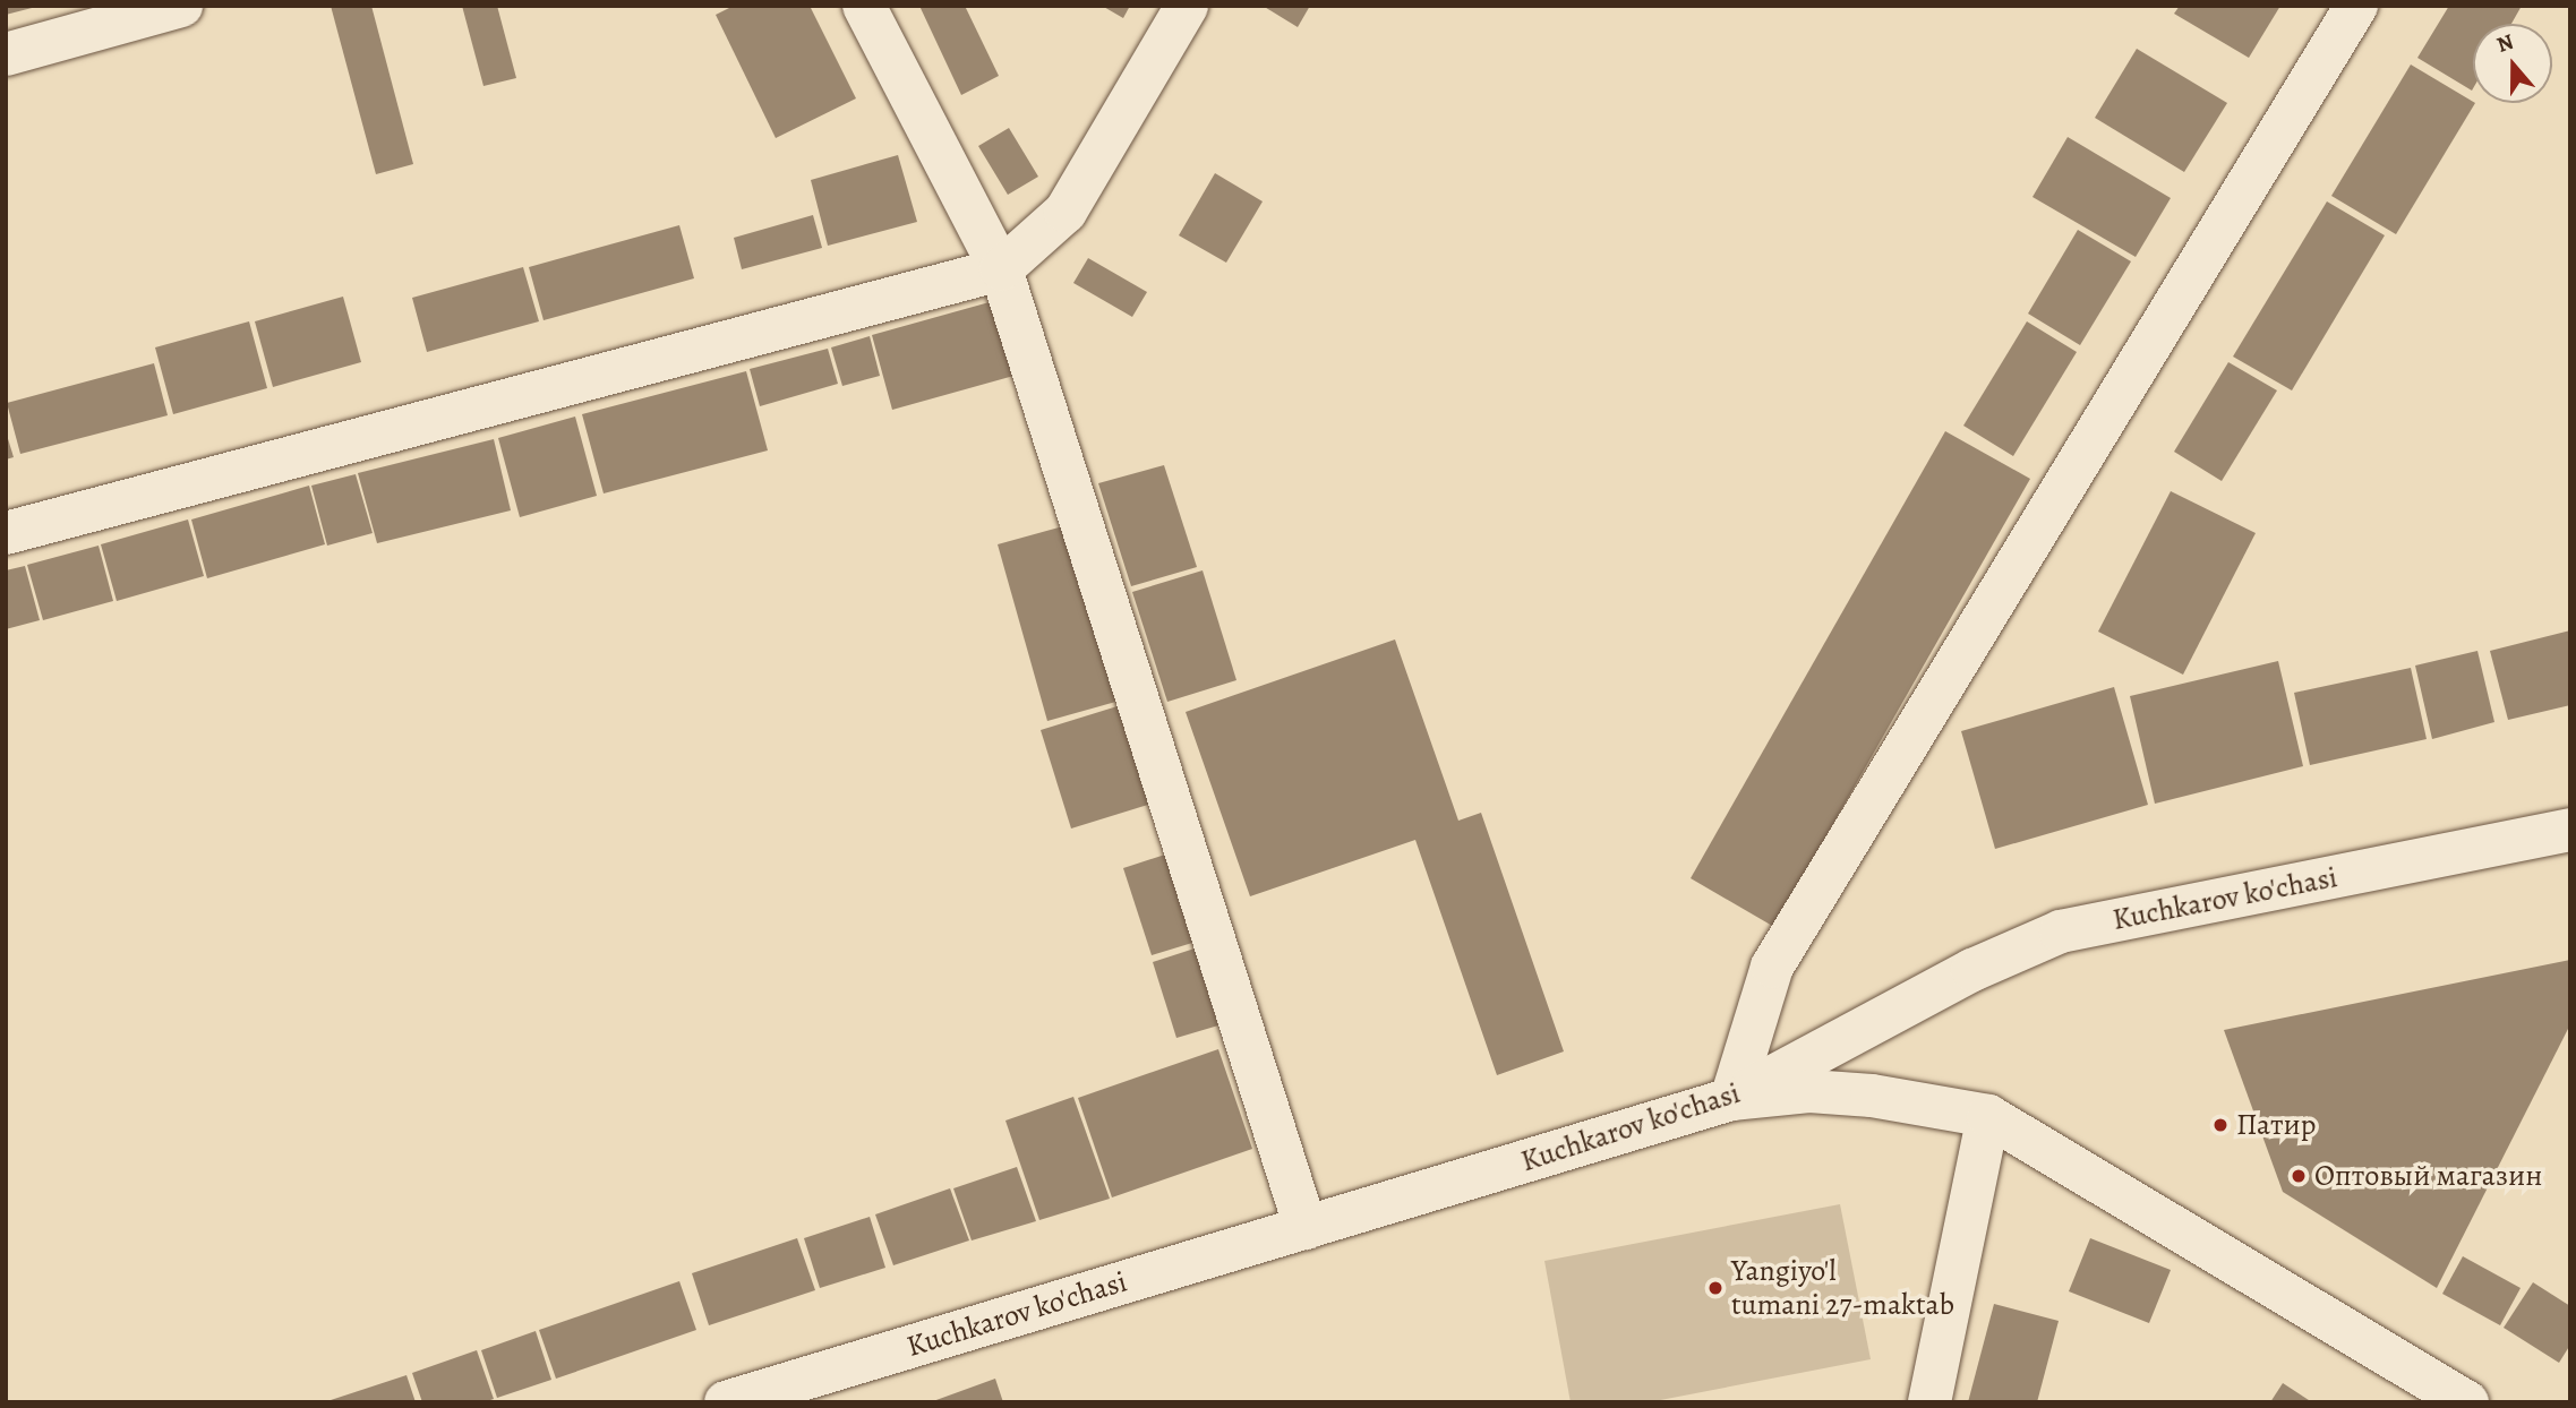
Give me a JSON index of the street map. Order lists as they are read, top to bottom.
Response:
{
  "streets": {
    "street": ["Kuchkarov ko'chasi"]
  },
  "places": ["Патир", "Оптовый магазин", "Yangiyo'l tumani 27-maktab"],
  "north": "top"
}
